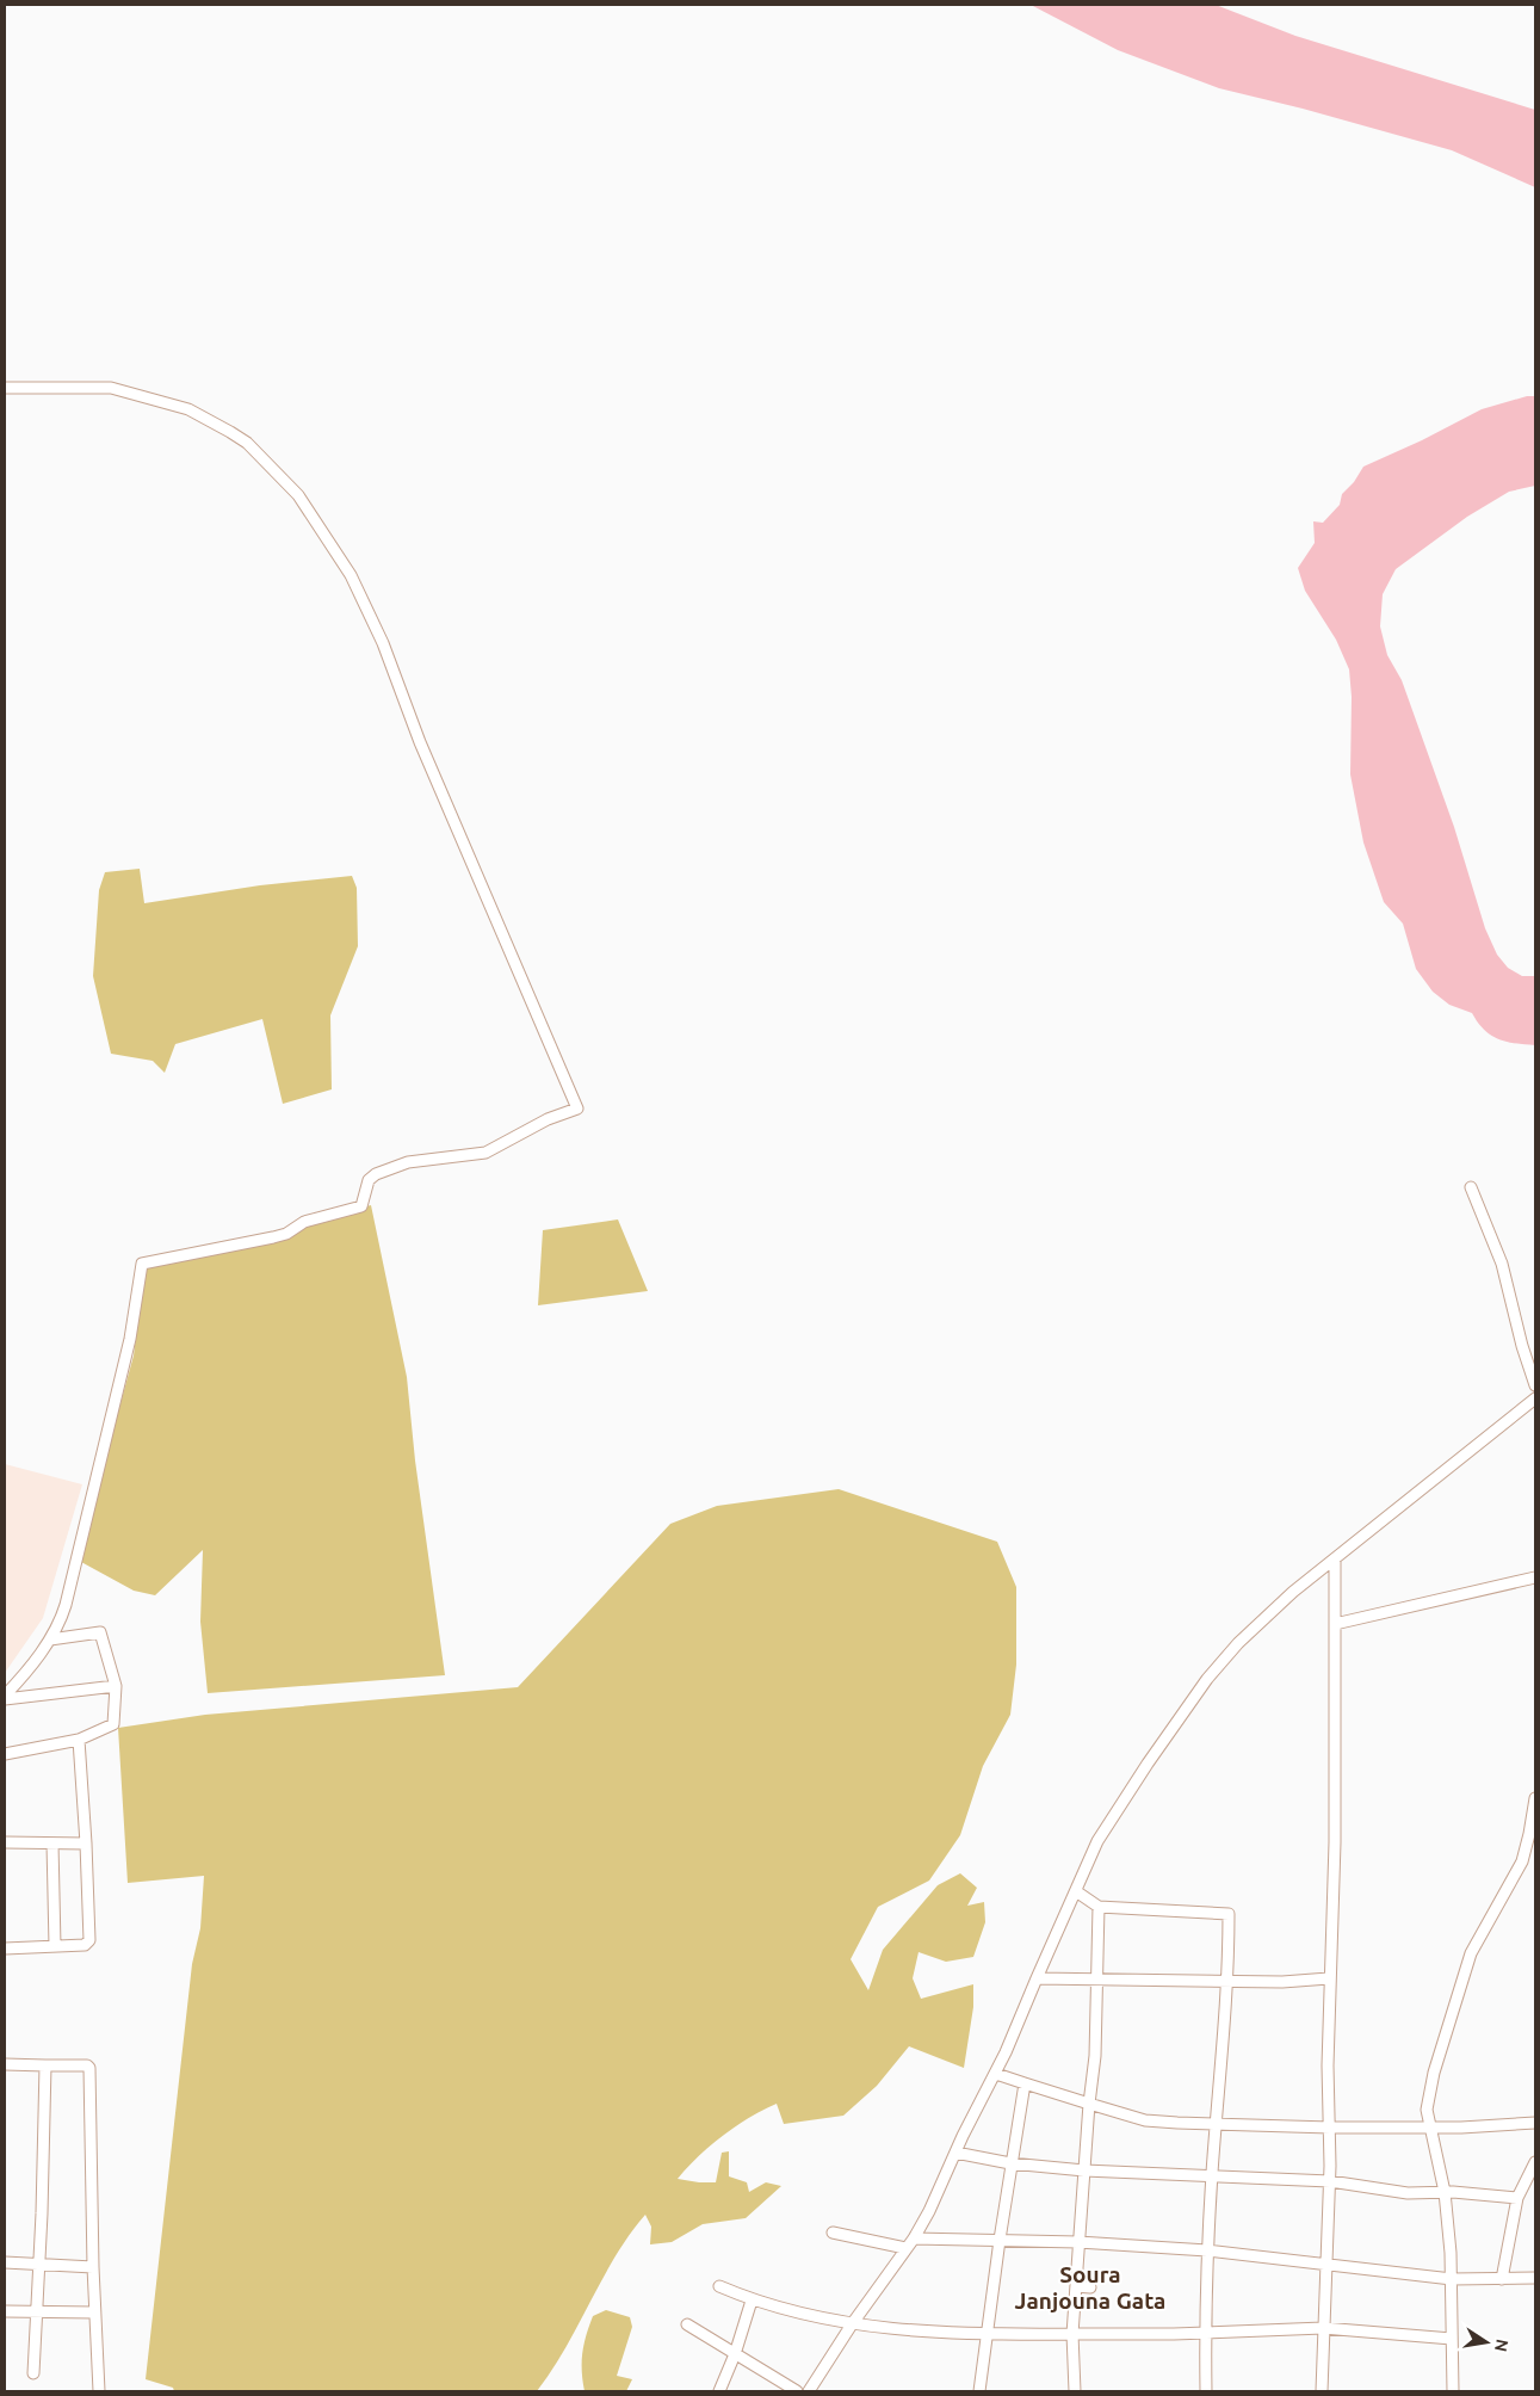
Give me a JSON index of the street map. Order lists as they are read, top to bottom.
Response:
{
  "districts": ["Soura Janjouna Gata"],
  "north": "right"
}
